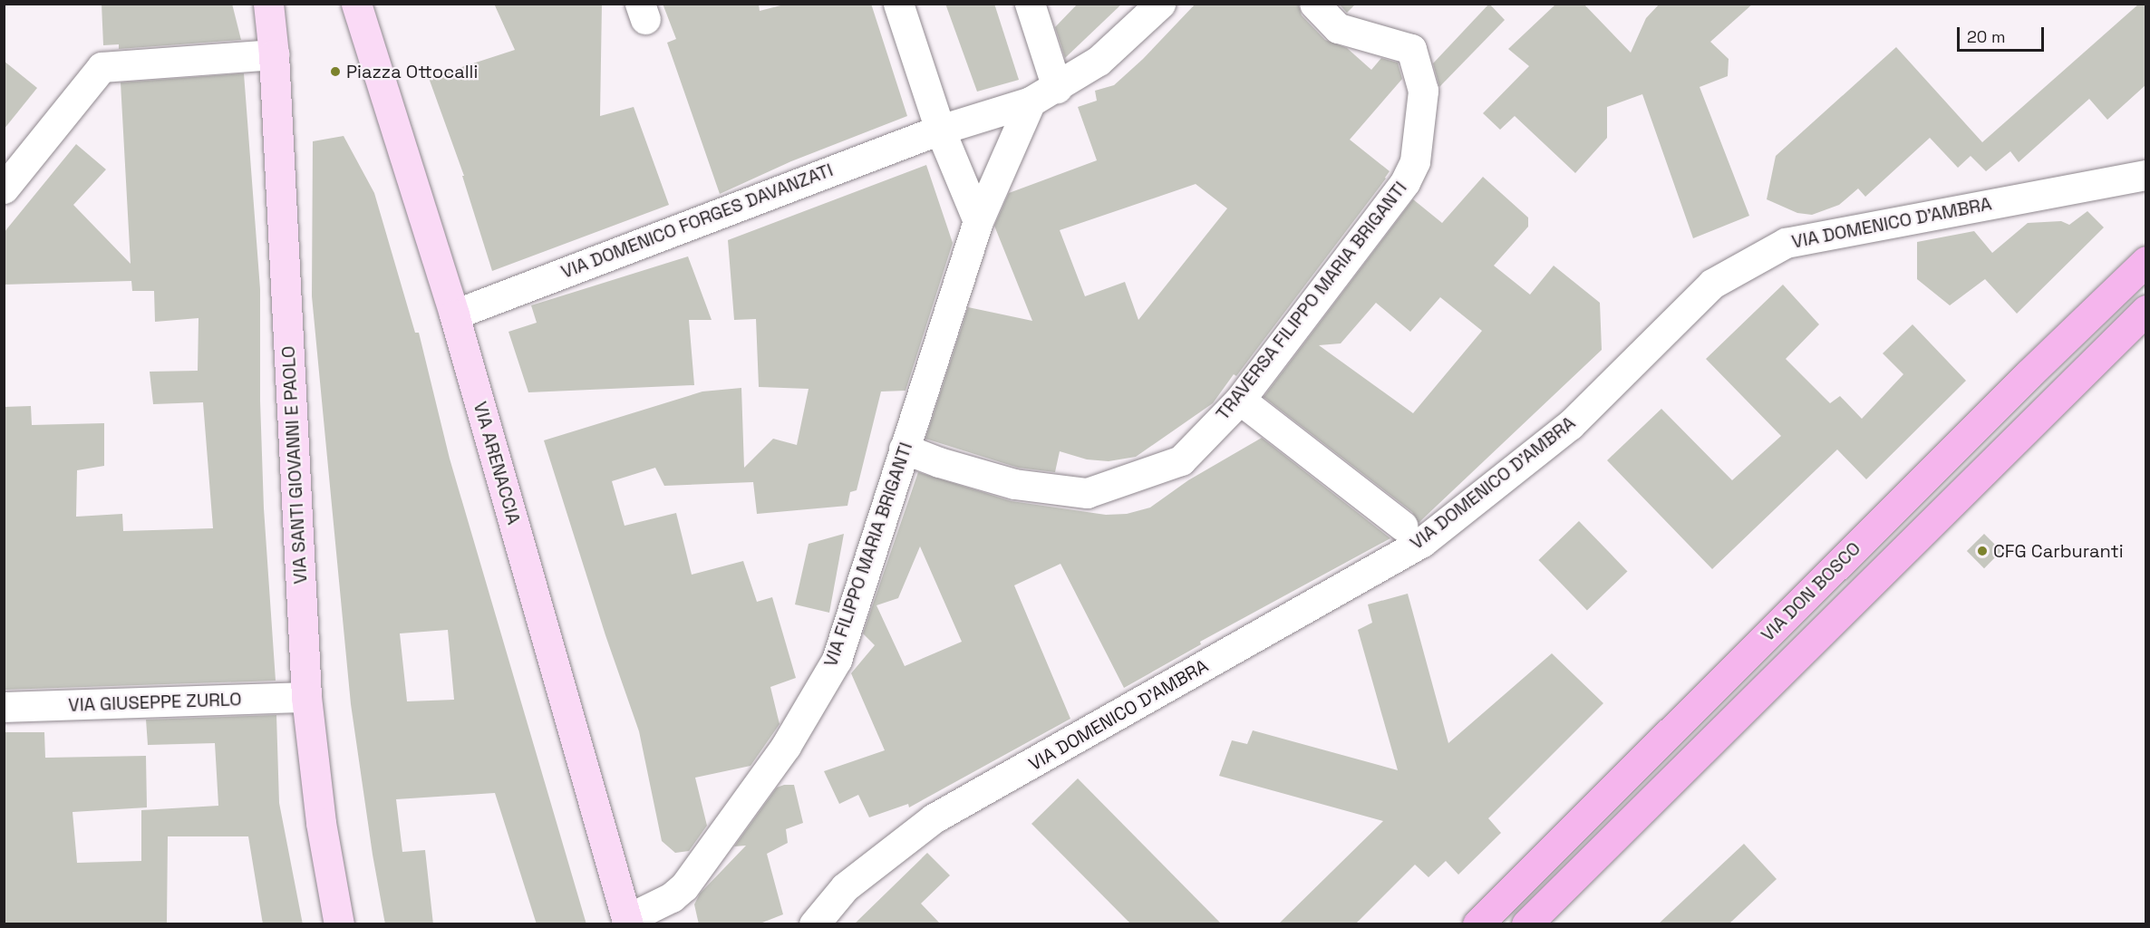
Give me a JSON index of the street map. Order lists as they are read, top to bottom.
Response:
{
  "streets": {
    "main road": ["VIA ARENACCIA", "VIA SANTI GIOVANNI E PAOLO", "VIA DON BOSCO"],
    "street": [
      "VIA DOMENICO FORGES DAVANZATI",
      "VIA DOMENICO D'AMBRA",
      "TRAVERSA FILIPPO MARIA BRIGANTI",
      "VIA FILIPPO MARIA BRIGANTI",
      "VIA GIUSEPPE ZURLO"
    ]
  },
  "crossings": [
    ["VIA DOMENICO FORGES DAVANZATI", "VIA ARENACCIA"],
    ["TRAVERSA FILIPPO MARIA BRIGANTI", "VIA FILIPPO MARIA BRIGANTI"],
    ["VIA ARENACCIA", "VIA FILIPPO MARIA BRIGANTI"],
    ["VIA SANTI GIOVANNI E PAOLO", "VIA GIUSEPPE ZURLO"]
  ],
  "places": ["Piazza Ottocalli", "CFG Carburanti"],
  "scale_bar": "20 m"
}
